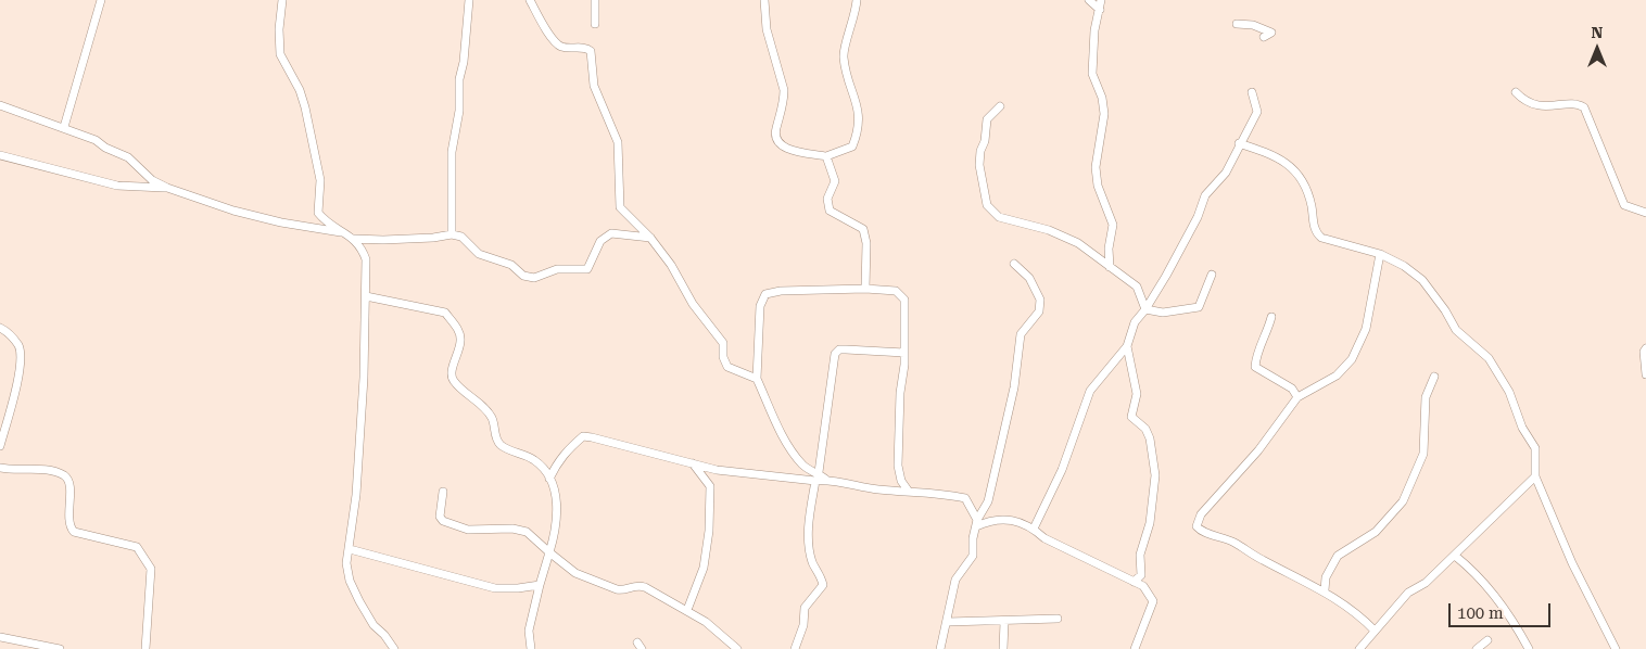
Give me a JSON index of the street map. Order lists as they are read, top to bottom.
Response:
{
  "scale_bar": "100 m",
  "north": "top"
}
